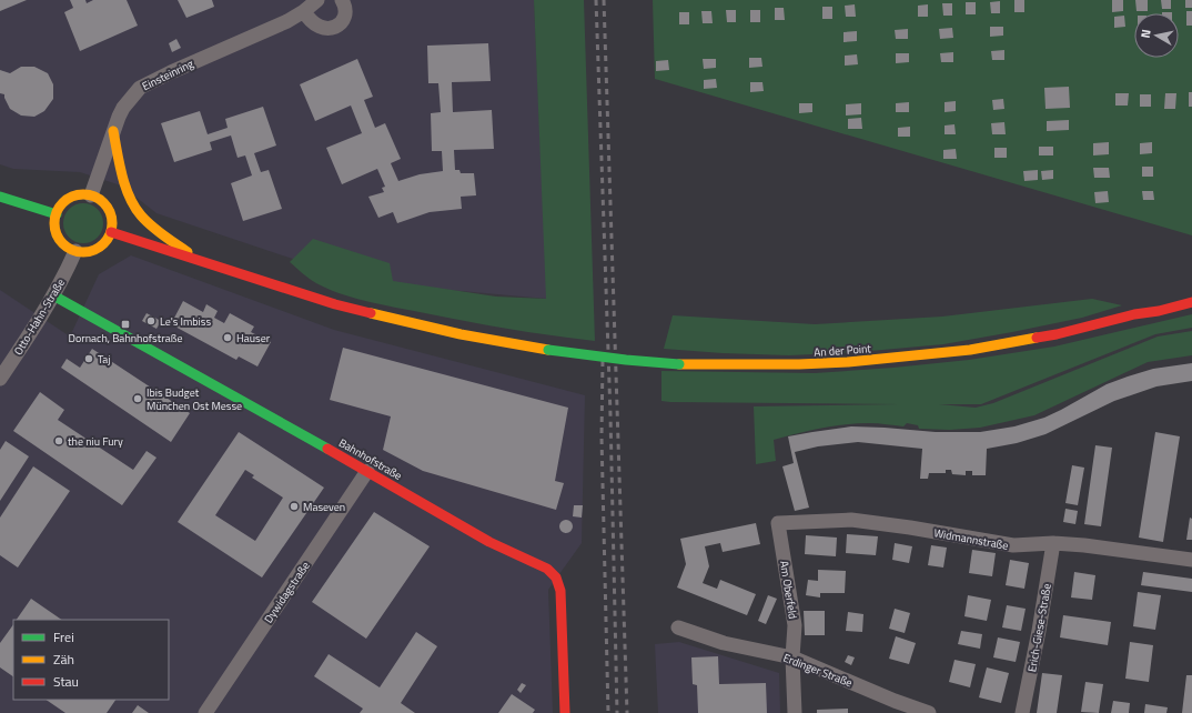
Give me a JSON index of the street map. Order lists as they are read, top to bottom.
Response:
{
  "streets": {
    "street": [
      "Einsteinring",
      "Otto-Hahn-Straße",
      "An der Point",
      "Bahnhofstraße",
      "Widmannstraße",
      "Am Oberfeld",
      "Dywidagstraße",
      "Erich-Giese-Straße",
      "Erdinger Straße"
    ]
  },
  "crossings": [
    ["Einsteinring", "Otto-Hahn-Straße"],
    ["Einsteinring", "An der Point"],
    ["Otto-Hahn-Straße", "An der Point"],
    ["Otto-Hahn-Straße", "Bahnhofstraße"],
    ["Bahnhofstraße", "Dywidagstraße"],
    ["Widmannstraße", "Am Oberfeld"],
    ["Widmannstraße", "Erich-Giese-Straße"],
    ["Am Oberfeld", "Erdinger Straße"]
  ],
  "places": {
    "other": [
      "Le's Imbiss",
      "Hauser",
      "Taj",
      "Ibis Budget München Ost Messe",
      "the niu Fury",
      "Maseven"
    ],
    "transit": ["Dornach, Bahnhofstraße"]
  },
  "legend": ["Frei", "Zäh", "Stau"],
  "north": "left"
}
